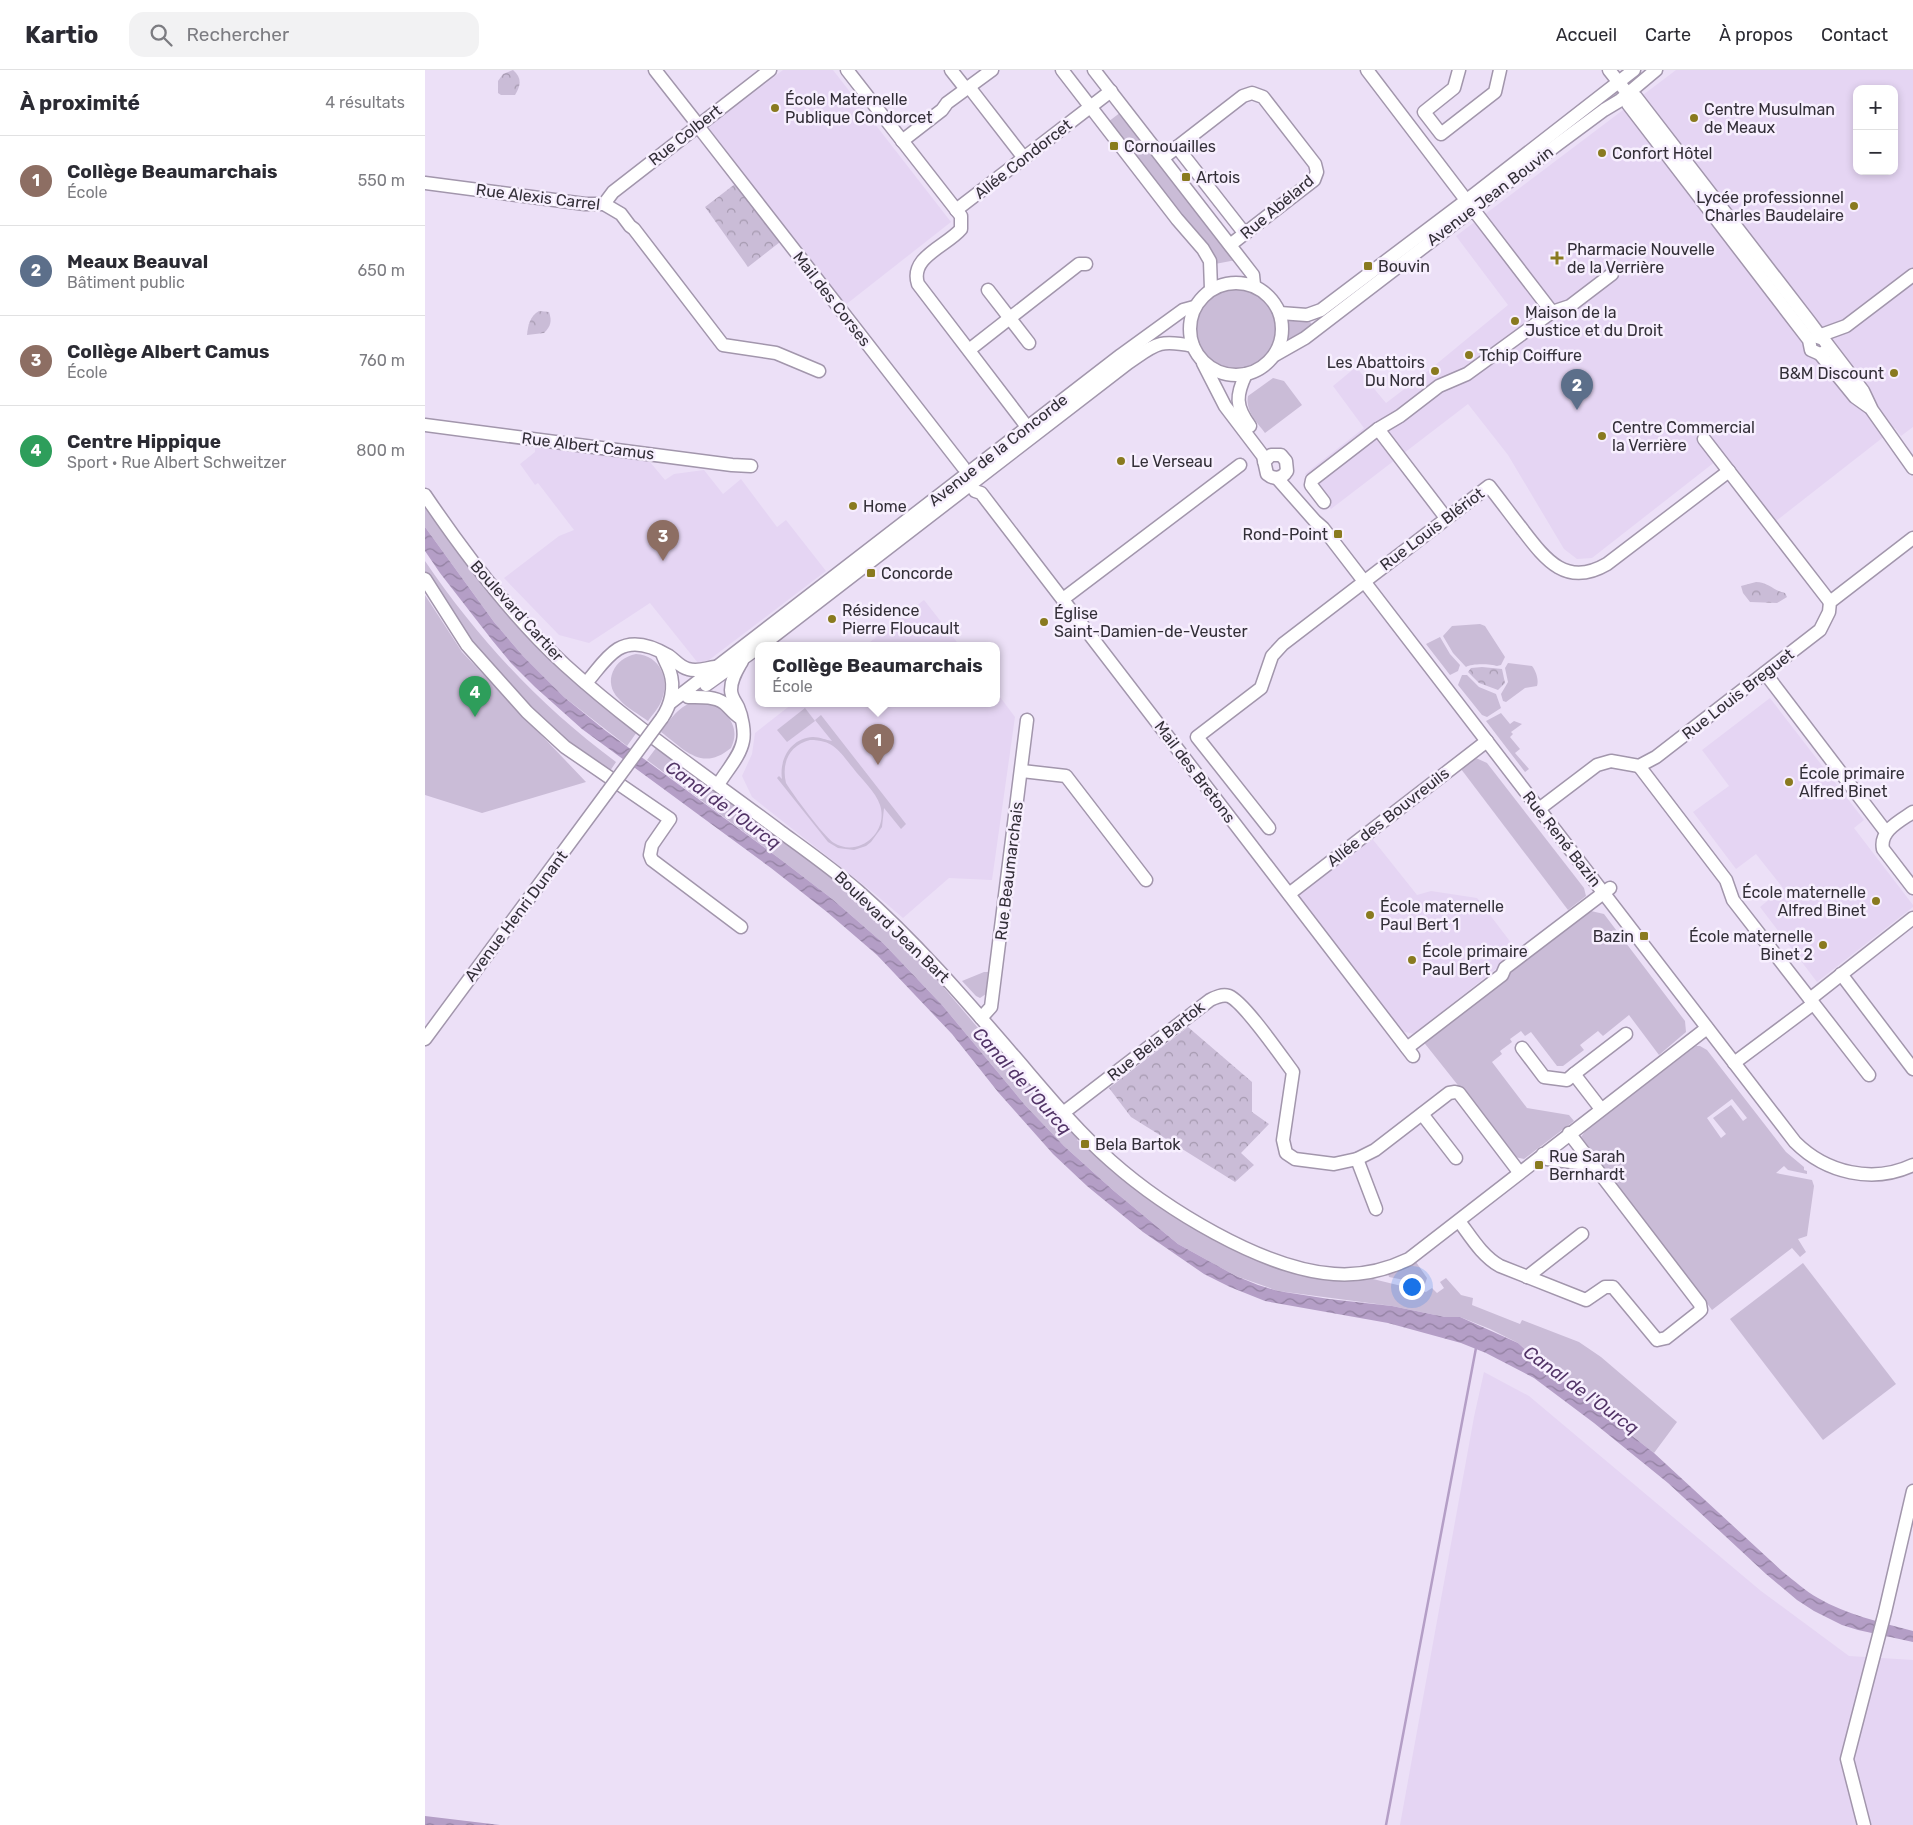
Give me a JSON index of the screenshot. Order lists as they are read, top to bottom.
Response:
{
  "streets": {
    "street": [
      "Rue Colbert",
      "Allée Condorcet",
      "Avenue Jean Bouvin",
      "Rue Alexis Carrel",
      "Rue Abélard",
      "Mail des Corses",
      "Rue Albert Camus",
      "Avenue de la Concorde",
      "Rue Louis Blériot",
      "Boulevard Cartier",
      "Rue Louis Breguet",
      "Mail des Bretons",
      "Allée des Bouvreuils",
      "Rue René Bazin",
      "Rue Beaumarchais",
      "Avenue Henri Dunant",
      "Boulevard Jean Bart",
      "Rue Bela Bartok"
    ]
  },
  "crossings": [
    ["Rue Colbert", "Rue Alexis Carrel"],
    ["Avenue Jean Bouvin", "Avenue de la Concorde"],
    ["Avenue de la Concorde", "Avenue Henri Dunant"],
    ["Rue Louis Blériot", "Rue René Bazin"],
    ["Boulevard Cartier", "Boulevard Jean Bart"],
    ["Mail des Bretons", "Allée des Bouvreuils"],
    ["Mail des Bretons", "Rue René Bazin"],
    ["Allée des Bouvreuils", "Rue René Bazin"],
    ["Rue Beaumarchais", "Boulevard Jean Bart"],
    ["Boulevard Jean Bart", "Rue Bela Bartok"]
  ],
  "water": ["Canal de l'Ourcq"],
  "places": {
    "other": [
      "École Maternelle Publique Condorcet",
      "Centre Musulman de Meaux",
      "Confort Hôtel",
      "Lycée professionnel Charles Baudelaire",
      "Maison de la Justice et du Droit",
      "Tchip Coiffure",
      "Les Abattoirs Du Nord",
      "B&M Discount",
      "Centre Commercial la Verrière",
      "Le Verseau",
      "Home",
      "Résidence Pierre Floucault",
      "Église Saint-Damien-de-Veuster",
      "École primaire Alfred Binet",
      "École maternelle Alfred Binet",
      "École maternelle Paul Bert 1",
      "École maternelle Binet 2",
      "École primaire Paul Bert"
    ],
    "transit": [
      "Cornouailles",
      "Artois",
      "Bouvin",
      "Rond-Point",
      "Concorde",
      "Bazin",
      "Bela Bartok",
      "Rue Sarah Bernhardt"
    ],
    "health": ["Pharmacie Nouvelle de la Verrière"]
  },
  "page": {
    "header": "Kartio",
    "search": "Rechercher",
    "nav": [
      "Accueil",
      "Carte",
      "À propos",
      "Contact"
    ],
    "heading": ["À proximité", "4 résultats"],
    "map_buttons": ["+", "−"],
    "list": [
      {
        "mark": "1",
        "name": "Collège Beaumarchais",
        "note": "École",
        "value": "550 m"
      },
      {
        "mark": "2",
        "name": "Meaux Beauval",
        "note": "Bâtiment public",
        "value": "650 m"
      },
      {
        "mark": "3",
        "name": "Collège Albert Camus",
        "note": "École",
        "value": "760 m"
      },
      {
        "mark": "4",
        "name": "Centre Hippique",
        "note": "Sport · Rue Albert Schweitzer",
        "value": "800 m"
      }
    ],
    "pins": [
      "2",
      "3",
      "4",
      "1"
    ],
    "popup": ["Collège Beaumarchais", "École"]
  }
}
